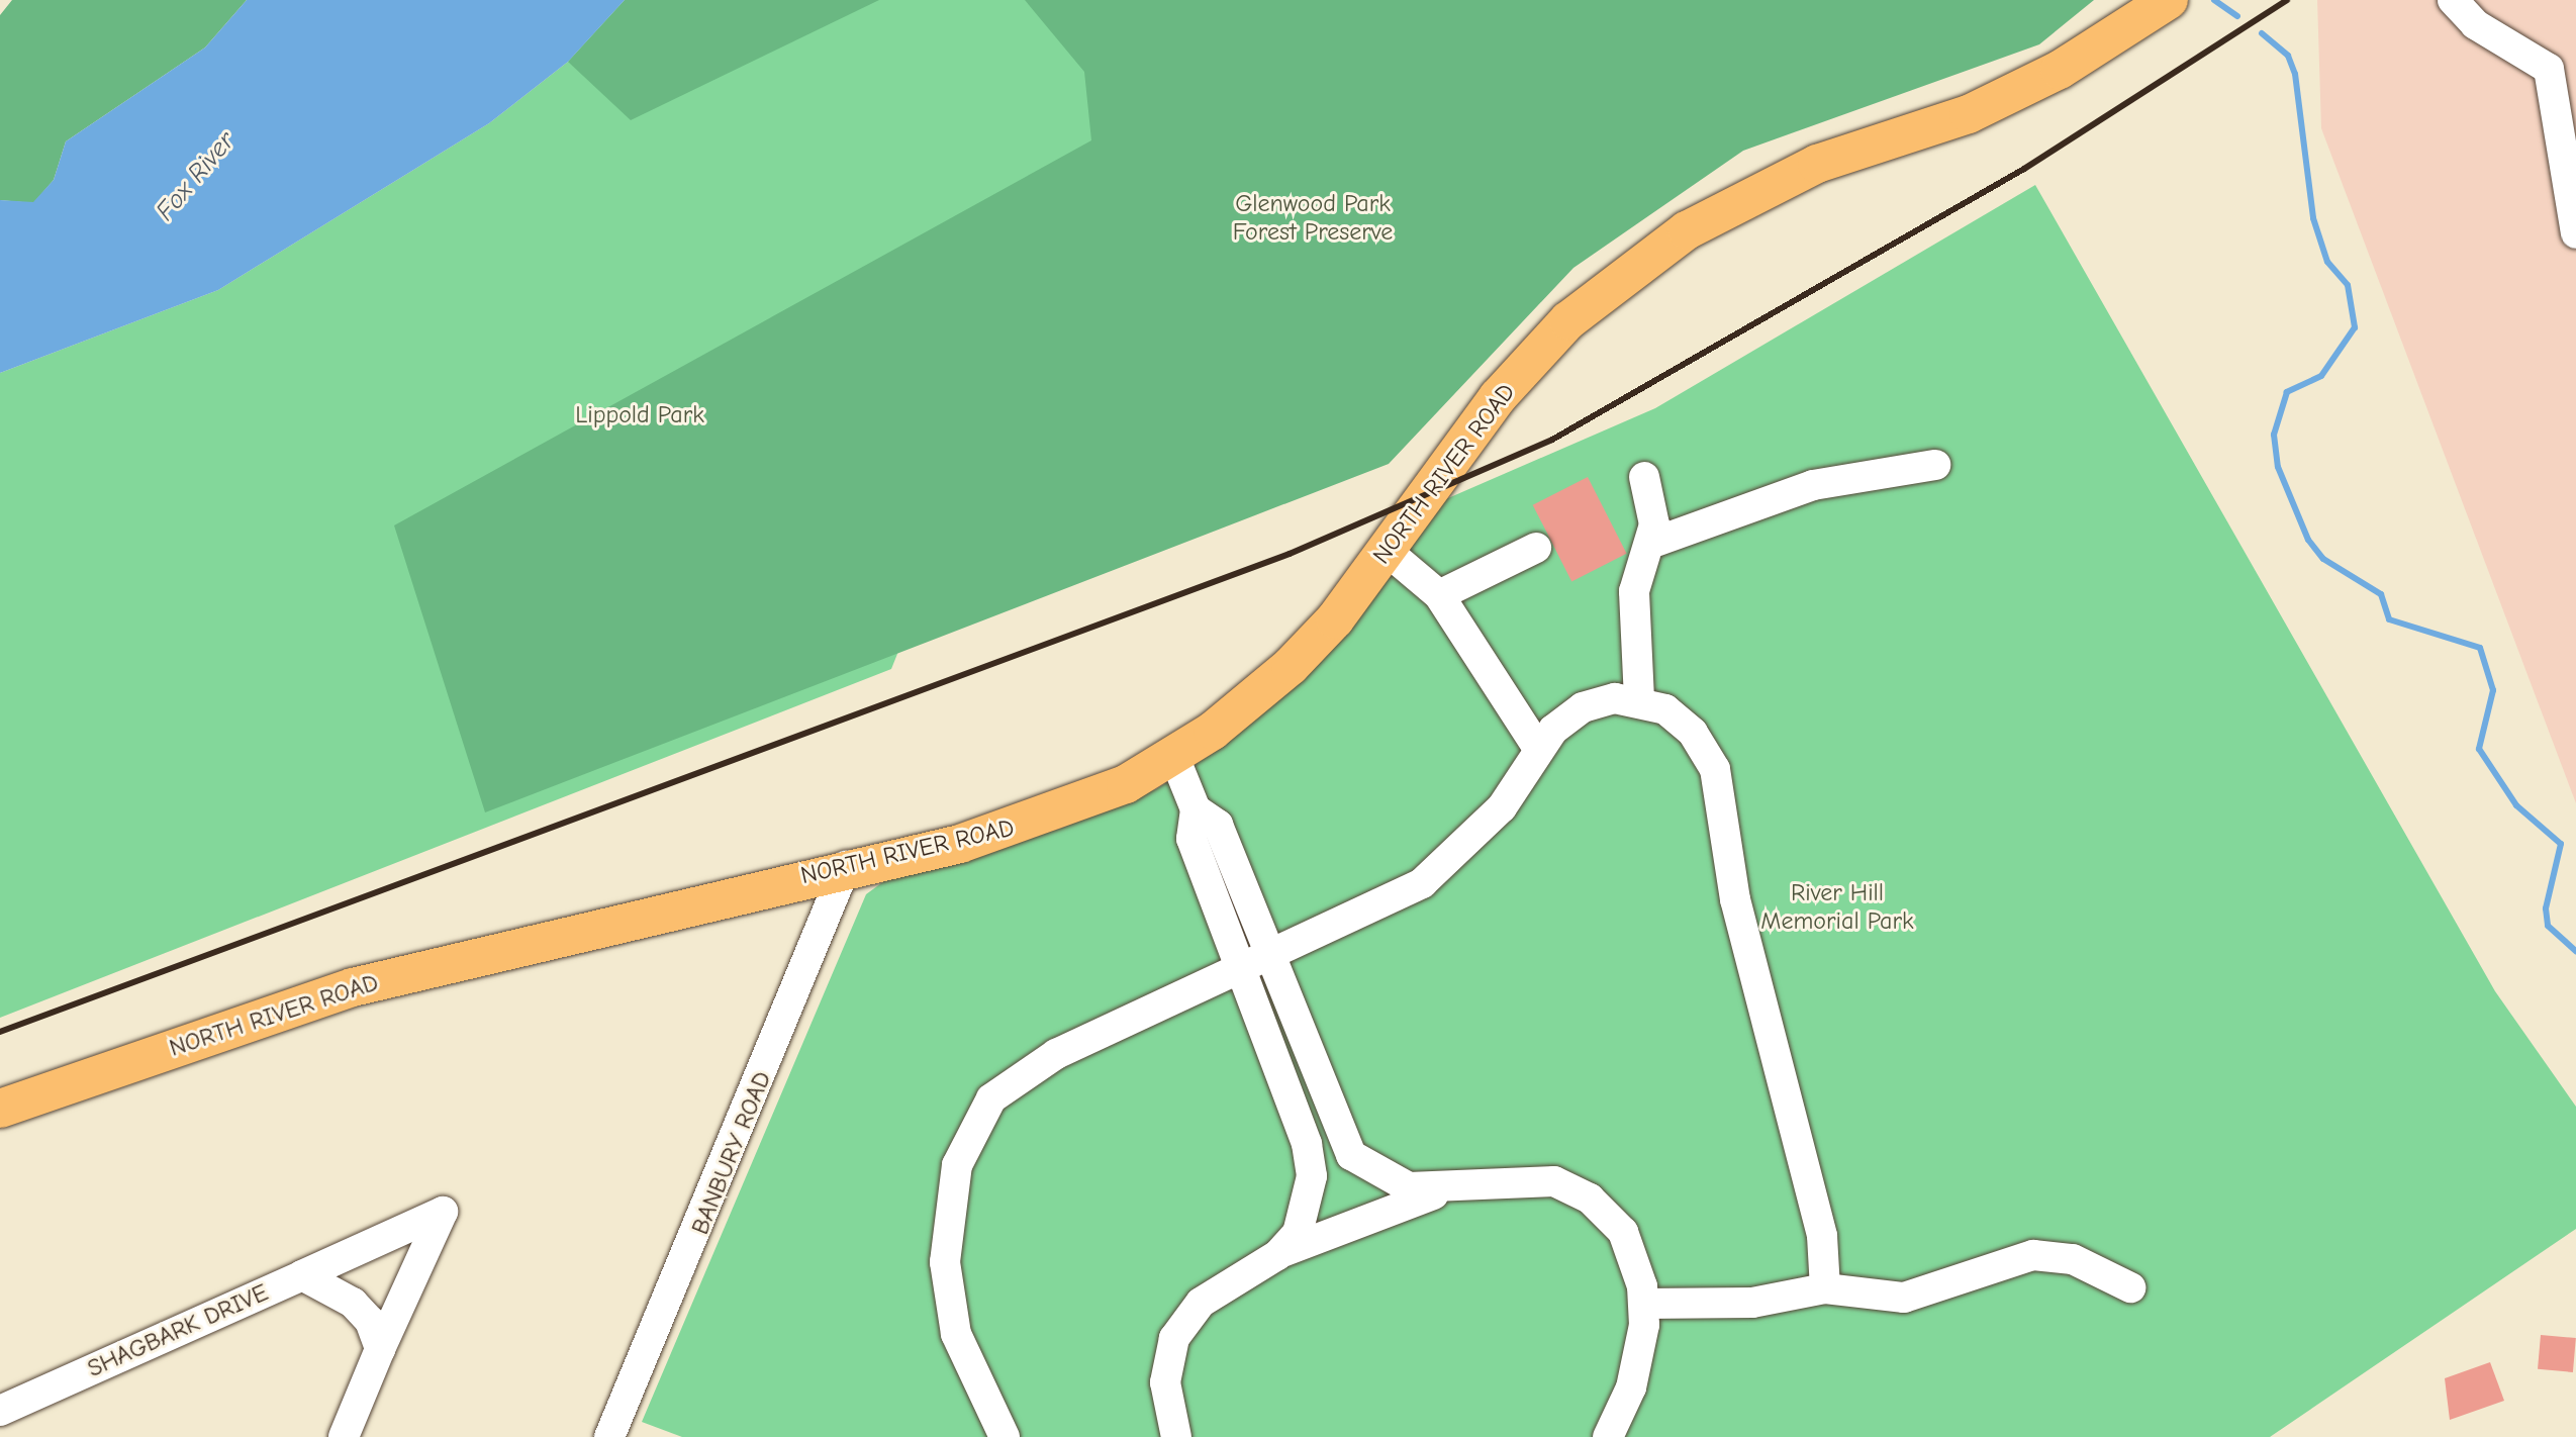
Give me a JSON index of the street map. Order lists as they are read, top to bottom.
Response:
{
  "streets": {
    "main road": ["NORTH RIVER ROAD"],
    "street": ["BANBURY ROAD", "SHAGBARK DRIVE"]
  },
  "crossings": [
    ["NORTH RIVER ROAD", "BANBURY ROAD"]
  ],
  "water": ["Fox River"],
  "parks": ["Glenwood Park Forest Preserve", "Lippold Park", "River Hill Memorial Park"]
}
